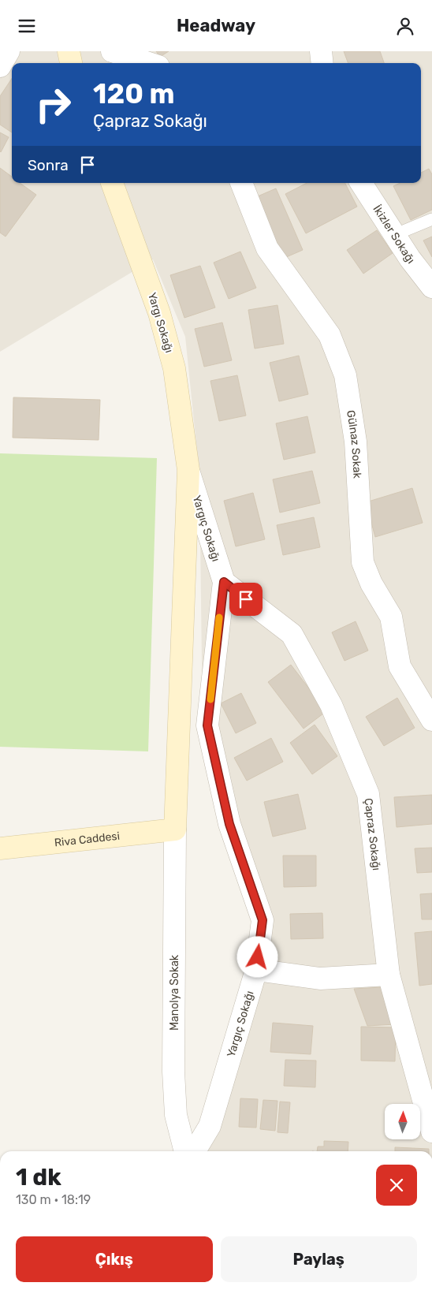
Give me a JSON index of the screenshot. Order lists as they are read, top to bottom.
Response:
{
  "streets": {
    "main road": ["Yargı Sokağı", "Riva Caddesi"],
    "street": [
      "İkizler Sokağı",
      "Gülnaz Sokak",
      "Yargıç Sokağı",
      "Çapraz Sokağı",
      "Manolya Sokak"
    ]
  },
  "crossings": [
    ["Yargı Sokağı", "Yargıç Sokağı"],
    ["Yargı Sokağı", "Riva Caddesi"],
    ["Yargı Sokağı", "Manolya Sokak"],
    ["Yargıç Sokağı", "Çapraz Sokağı"],
    ["Riva Caddesi", "Manolya Sokak"]
  ],
  "north": "top",
  "page": {
    "header": "Headway",
    "turn": ["120 m", "Çapraz Sokağı"],
    "then": "Sonra",
    "heading": ["1 dk", "130 m · 18:19"],
    "buttons": ["Çıkış", "Paylaş"]
  }
}
